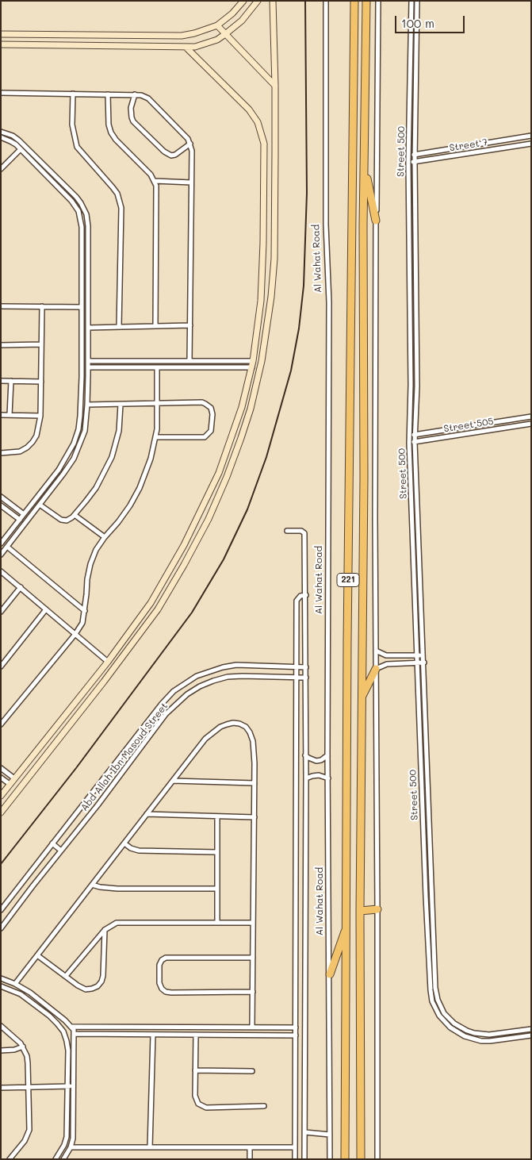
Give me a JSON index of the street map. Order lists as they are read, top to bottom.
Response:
{
  "streets": {
    "highway": ["221"],
    "street": [
      "Street 7",
      "Street 500",
      "Al Wahat Road",
      "Street 505",
      "Abd Allah Ibn Masoud Street"
    ]
  },
  "crossings": [
    ["Street 7", "Street 500"],
    ["Street 500", "Street 505"]
  ],
  "scale_bar": "100 m"
}
